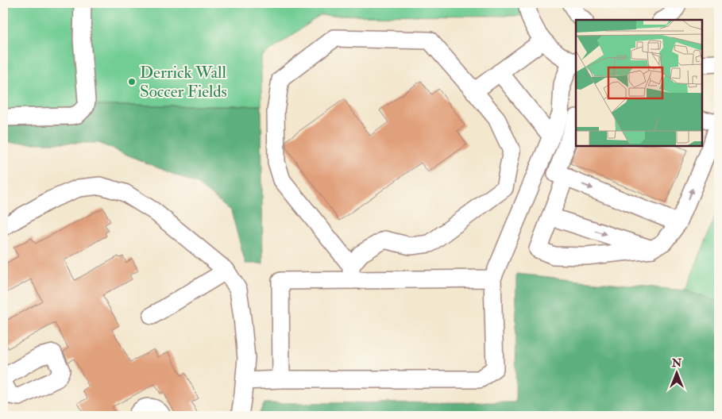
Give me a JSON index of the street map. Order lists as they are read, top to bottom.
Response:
{
  "places": ["Derrick Wall Soccer Fields"],
  "north": "top"
}
